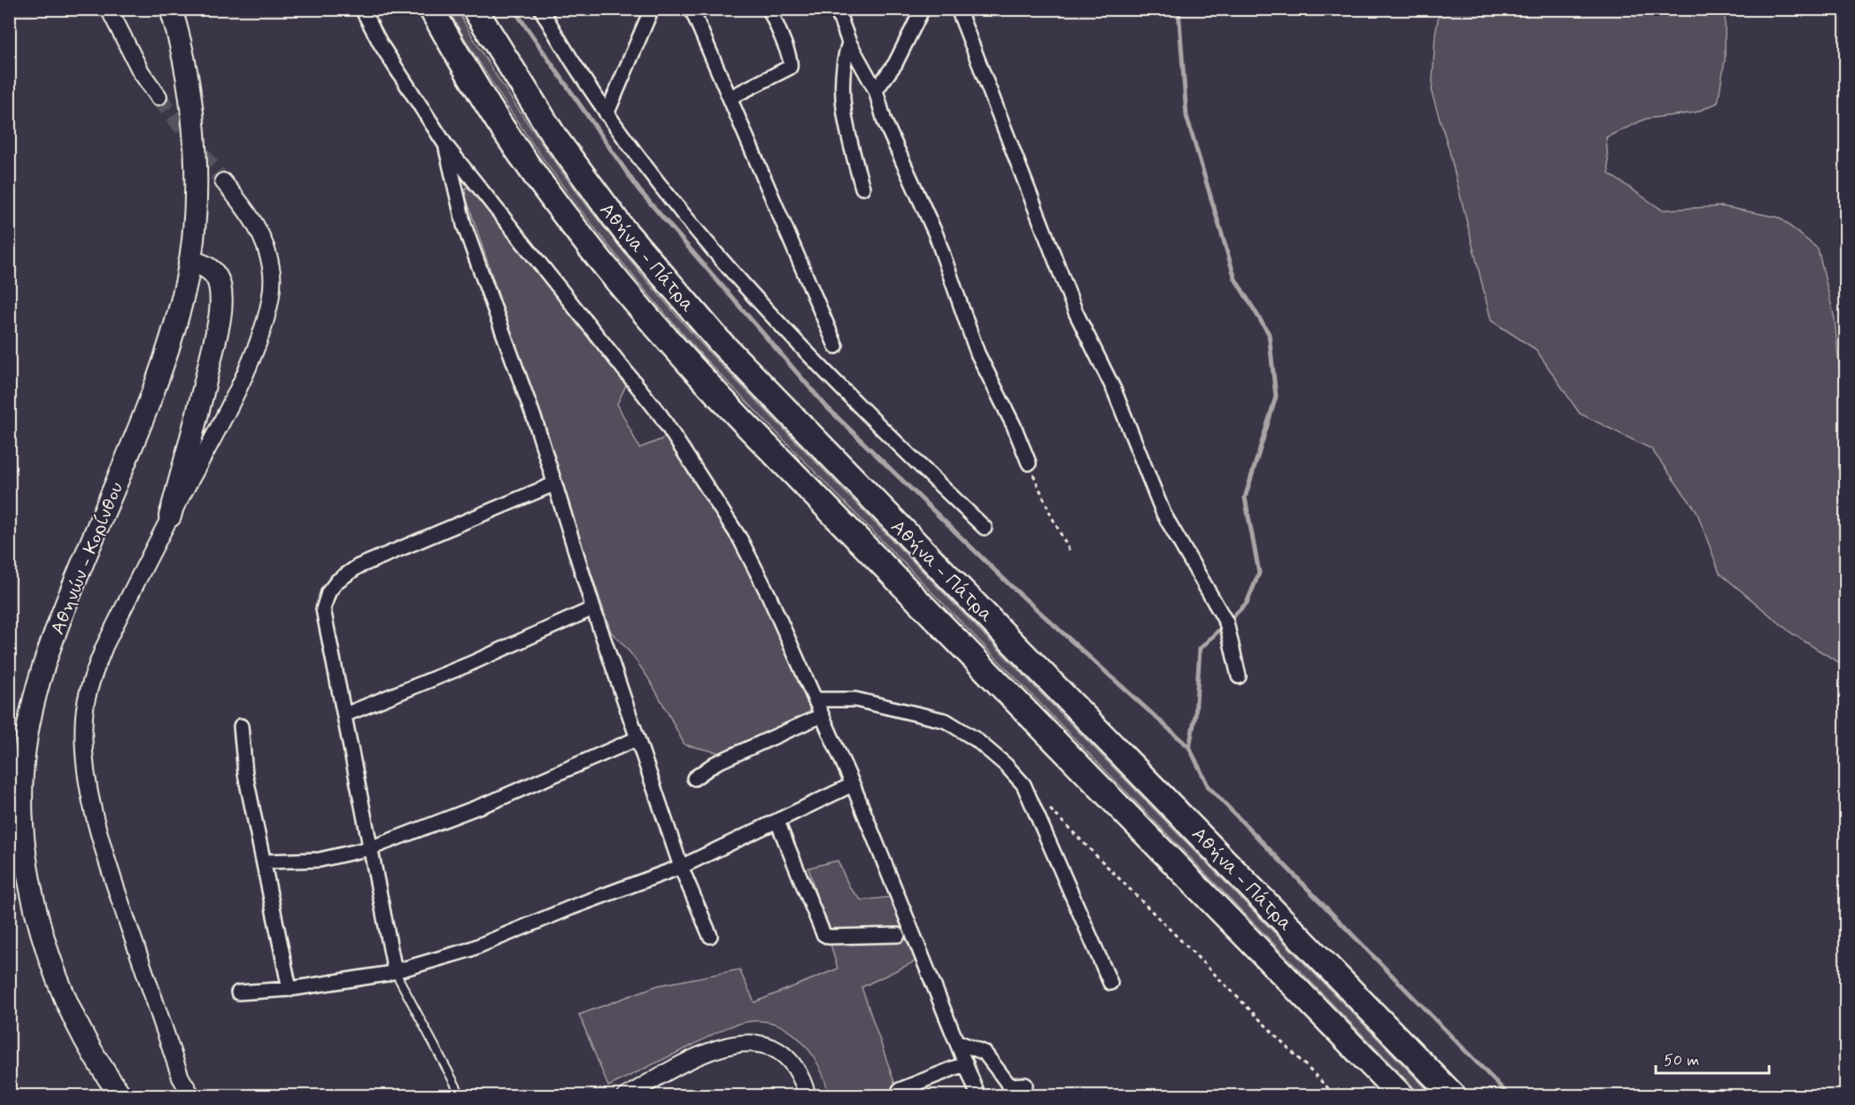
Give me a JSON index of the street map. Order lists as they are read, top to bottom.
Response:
{
  "streets": {
    "highway": ["Αθήνα - Πάτρα"],
    "main road": ["Αθηνών - Κορίνθου"]
  },
  "scale_bar": "50 m"
}
